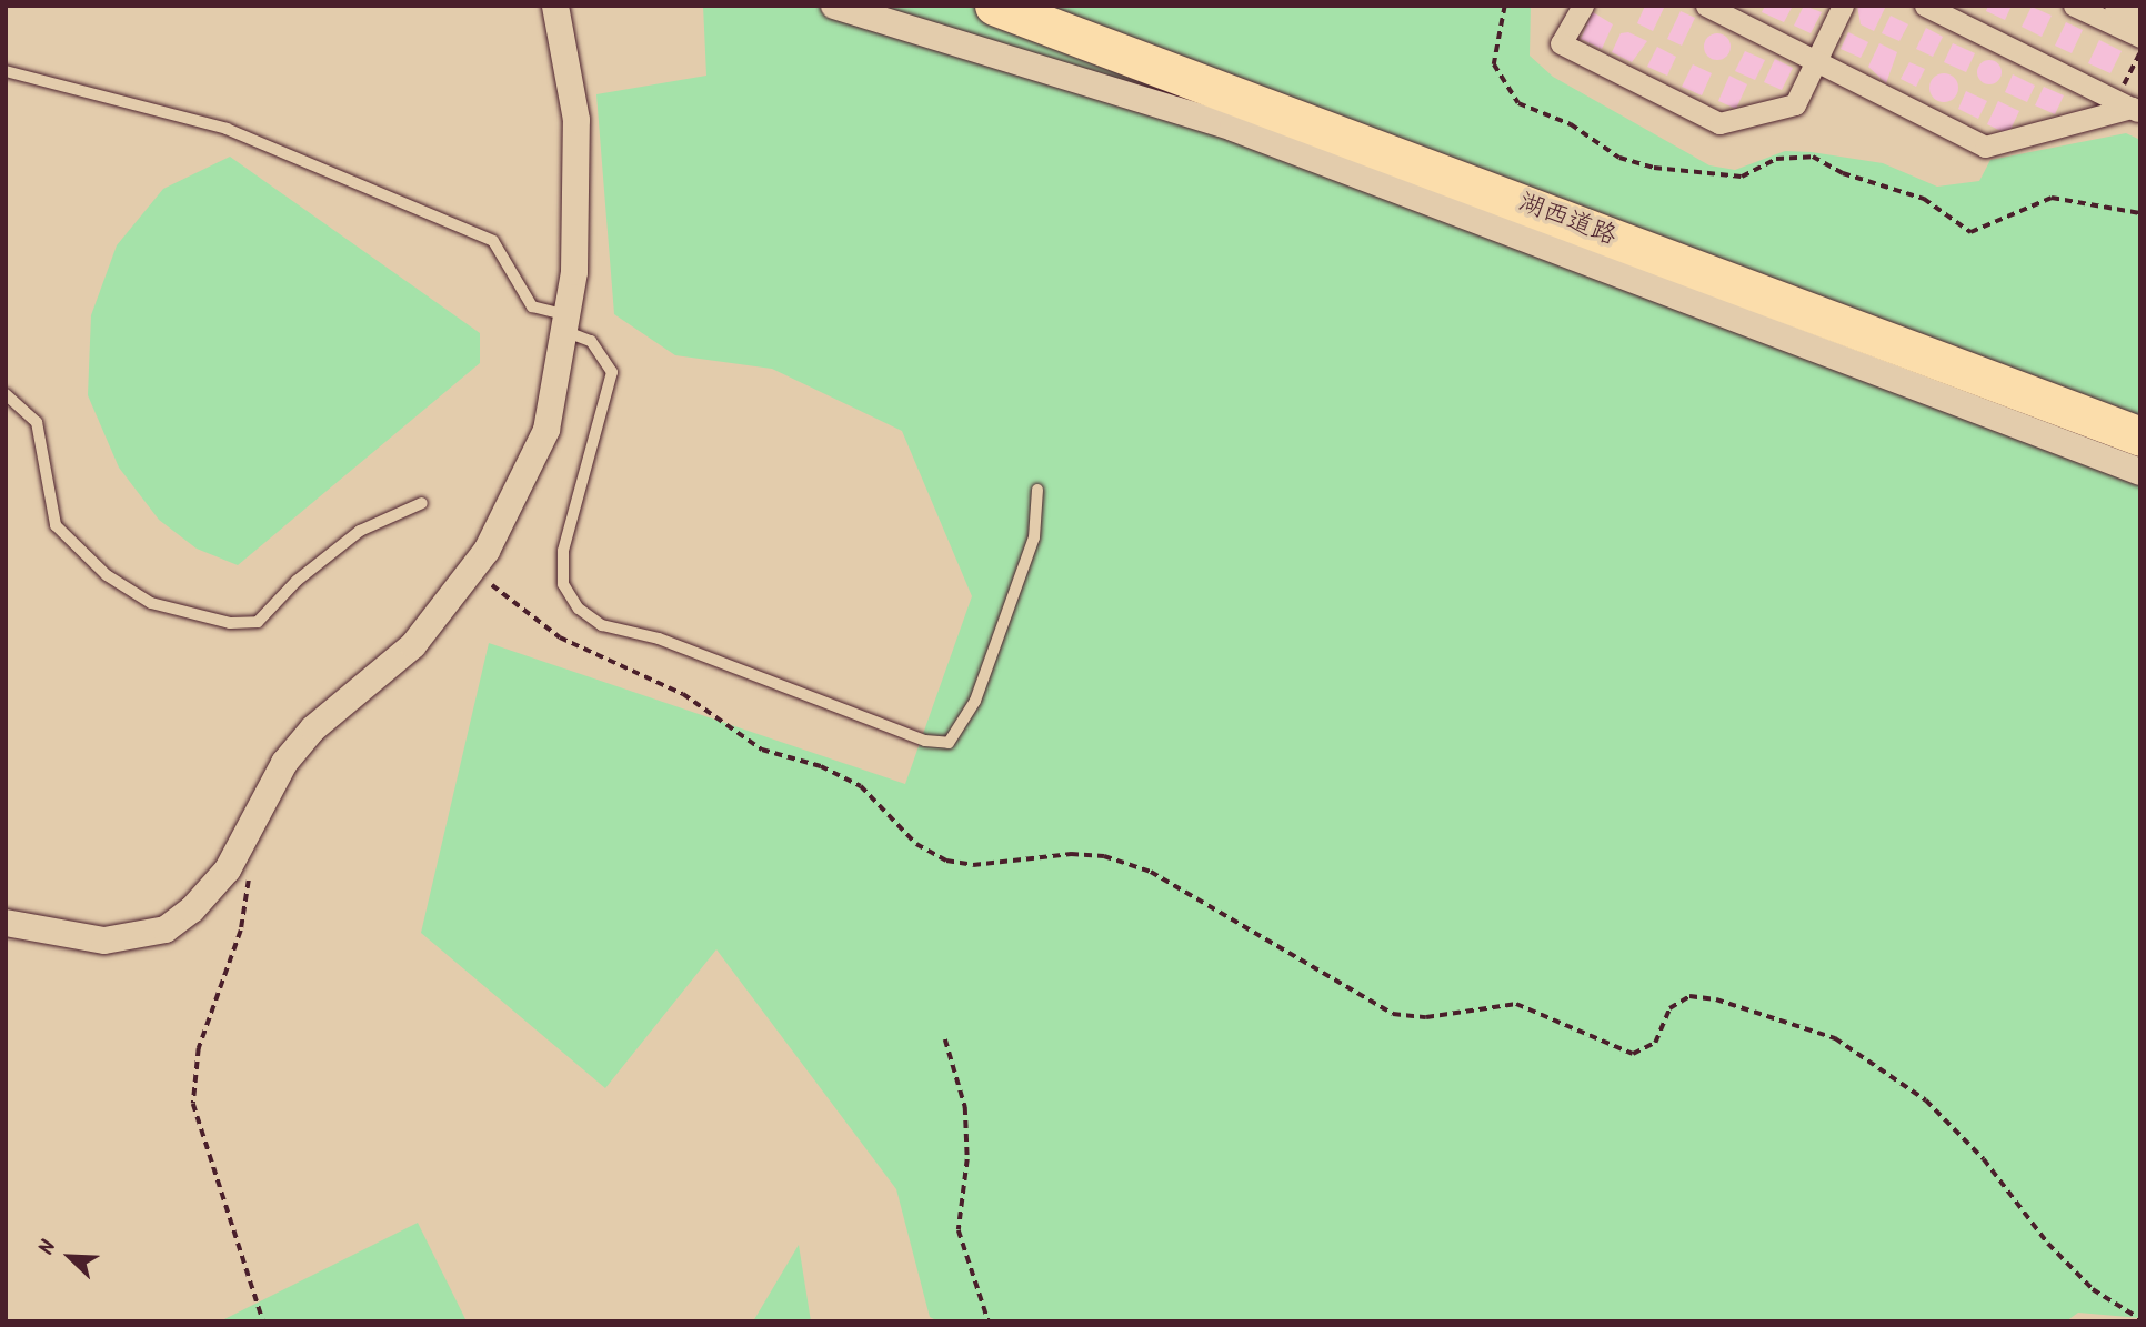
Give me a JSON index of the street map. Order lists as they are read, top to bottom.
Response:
{
  "streets": {
    "highway": ["湖西道路"]
  },
  "north": "top left"
}
